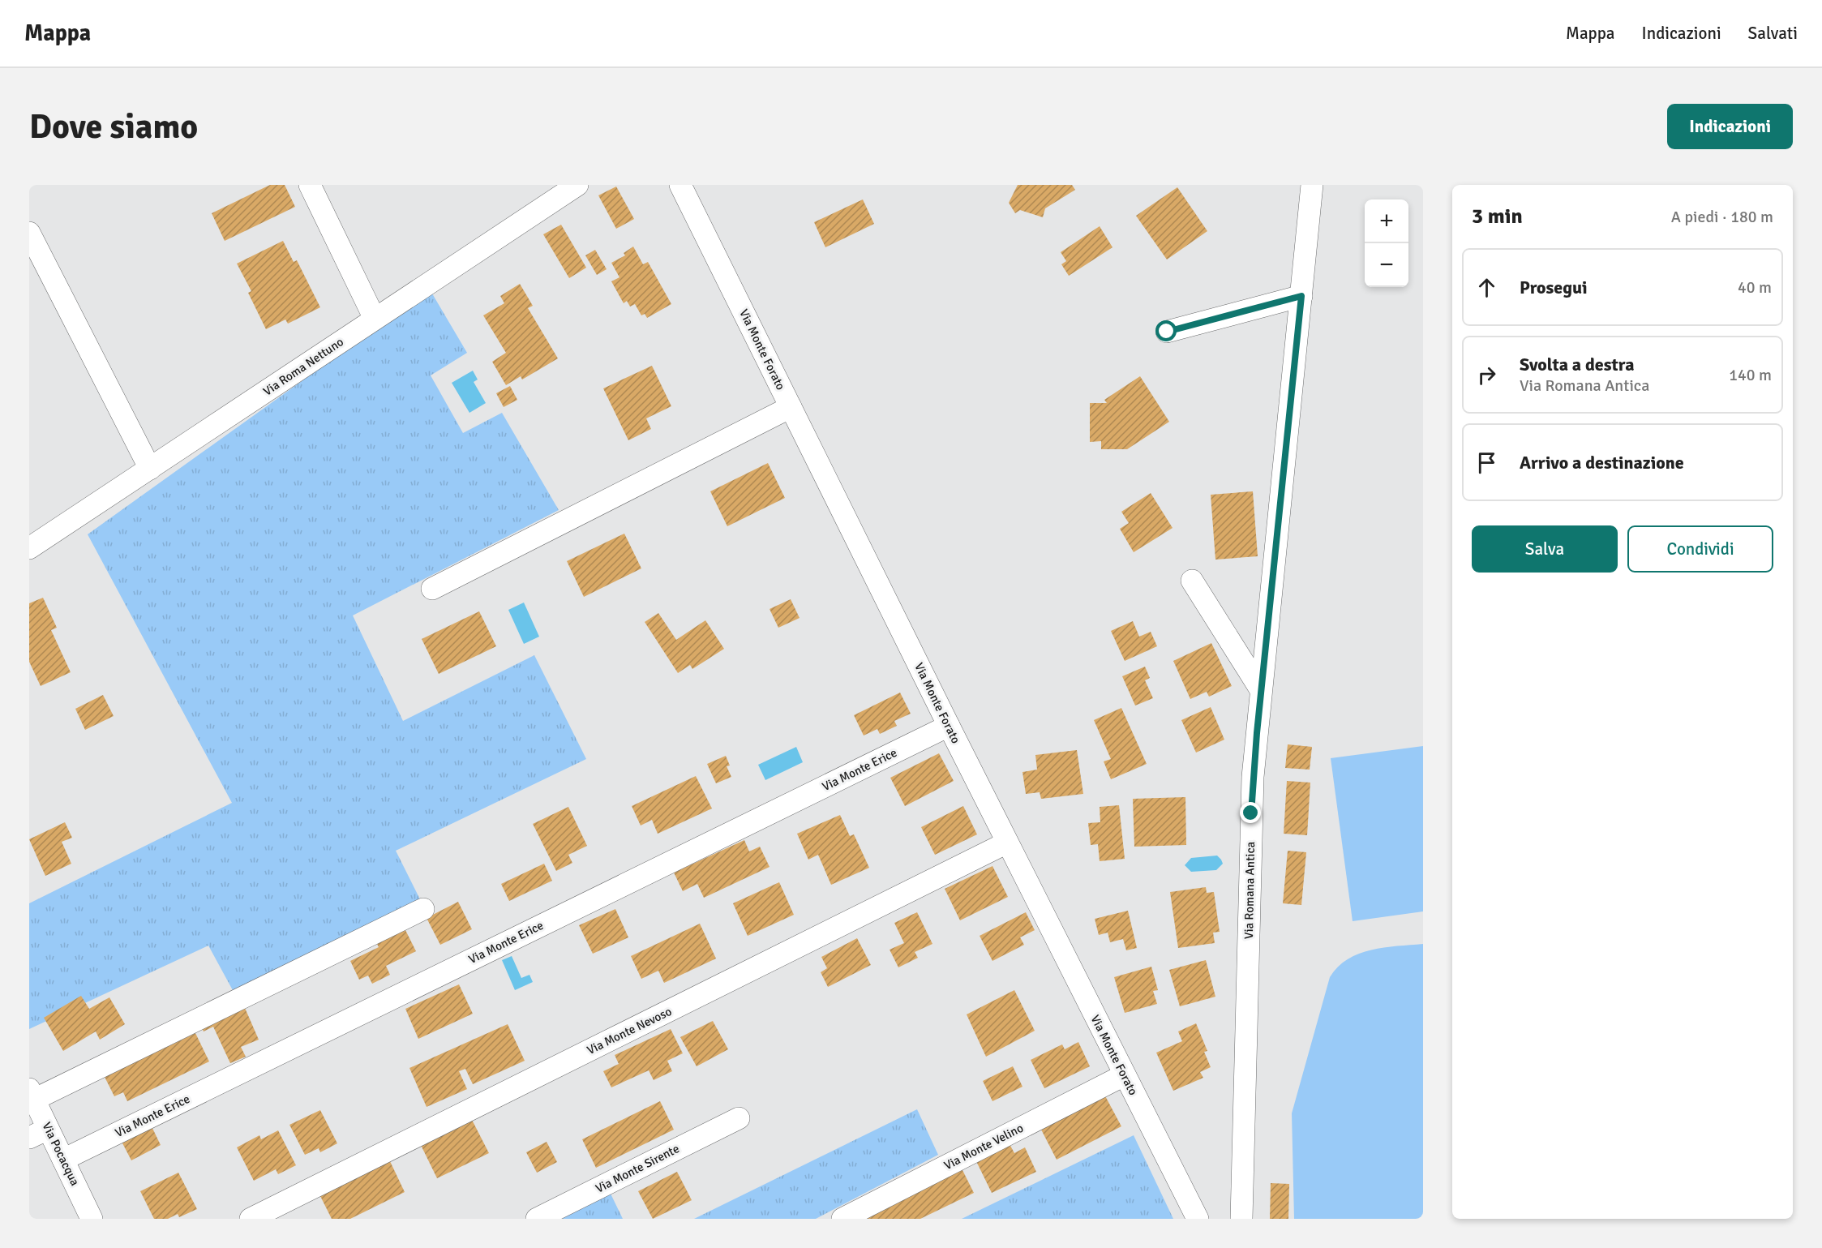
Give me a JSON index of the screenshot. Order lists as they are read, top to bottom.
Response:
{
  "streets": {
    "street": [
      "Via Monte Forato",
      "Via Roma Nettuno",
      "Via Monte Erice",
      "Via Romana Antica",
      "Via Monte Nevoso",
      "Via Monte Velino",
      "Via Pocacqua",
      "Via Monte Sirente"
    ]
  },
  "crossings": [
    ["Via Monte Forato", "Via Monte Erice"],
    ["Via Monte Forato", "Via Monte Nevoso"],
    ["Via Monte Forato", "Via Monte Velino"],
    ["Via Monte Erice", "Via Pocacqua"]
  ],
  "page": {
    "header": "Mappa",
    "nav": ["Mappa", "Indicazioni", "Salvati"],
    "buttons": [
      "Indicazioni",
      ["Salva", "Condividi"]
    ],
    "title": "Dove siamo",
    "heading": ["3 min", "A piedi · 180 m"],
    "map_buttons": ["+", "−"],
    "list": [
      ["Prosegui", "40 m"],
      ["Svolta a destra", "Via Romana Antica", "140 m"],
      "Arrivo a destinazione"
    ]
  }
}
